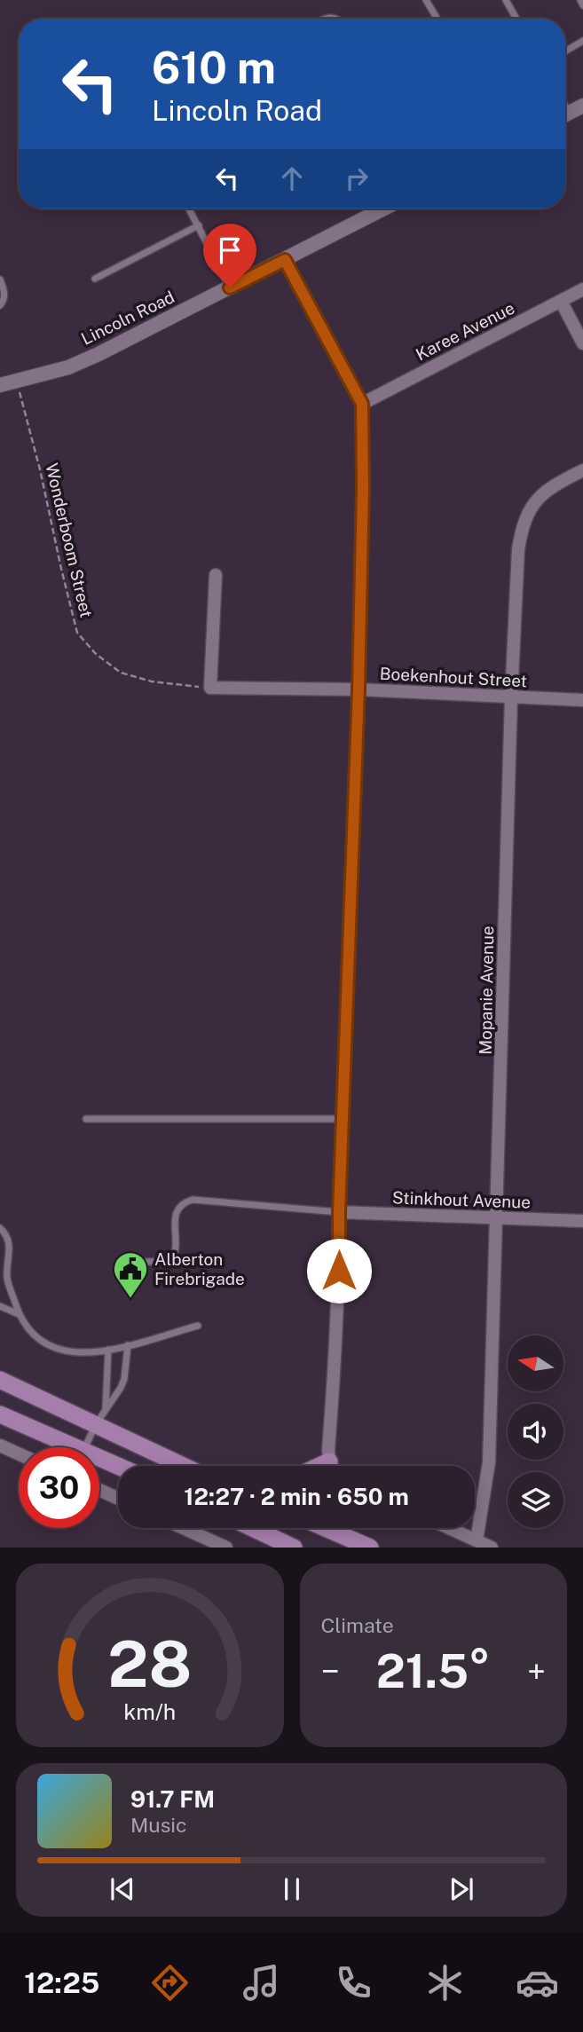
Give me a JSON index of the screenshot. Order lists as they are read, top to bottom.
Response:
{
  "streets": {
    "street": [
      "Lincoln Road",
      "Karee Avenue",
      "Boekenhout Street",
      "Mopanie Avenue",
      "Stinkhout Avenue"
    ],
    "path": ["Wonderboom Street"]
  },
  "crossings": [
    ["Lincoln Road", "Wonderboom Street"],
    ["Wonderboom Street", "Boekenhout Street"],
    ["Boekenhout Street", "Mopanie Avenue"],
    ["Mopanie Avenue", "Stinkhout Avenue"]
  ],
  "places": {
    "public building": ["Alberton Firebrigade"]
  },
  "north": "left",
  "page": {
    "turn": ["610 m", "Lincoln Road"],
    "limit": "30",
    "trip": "12:27 · 2 min · 650 m",
    "tile": "Climate",
    "heat": ["−", "21.5°", "+"],
    "song": ["91.7 FM", "Music"],
    "tabs": "12:25",
    "gauge": ["28", "km/h"]
  }
}
